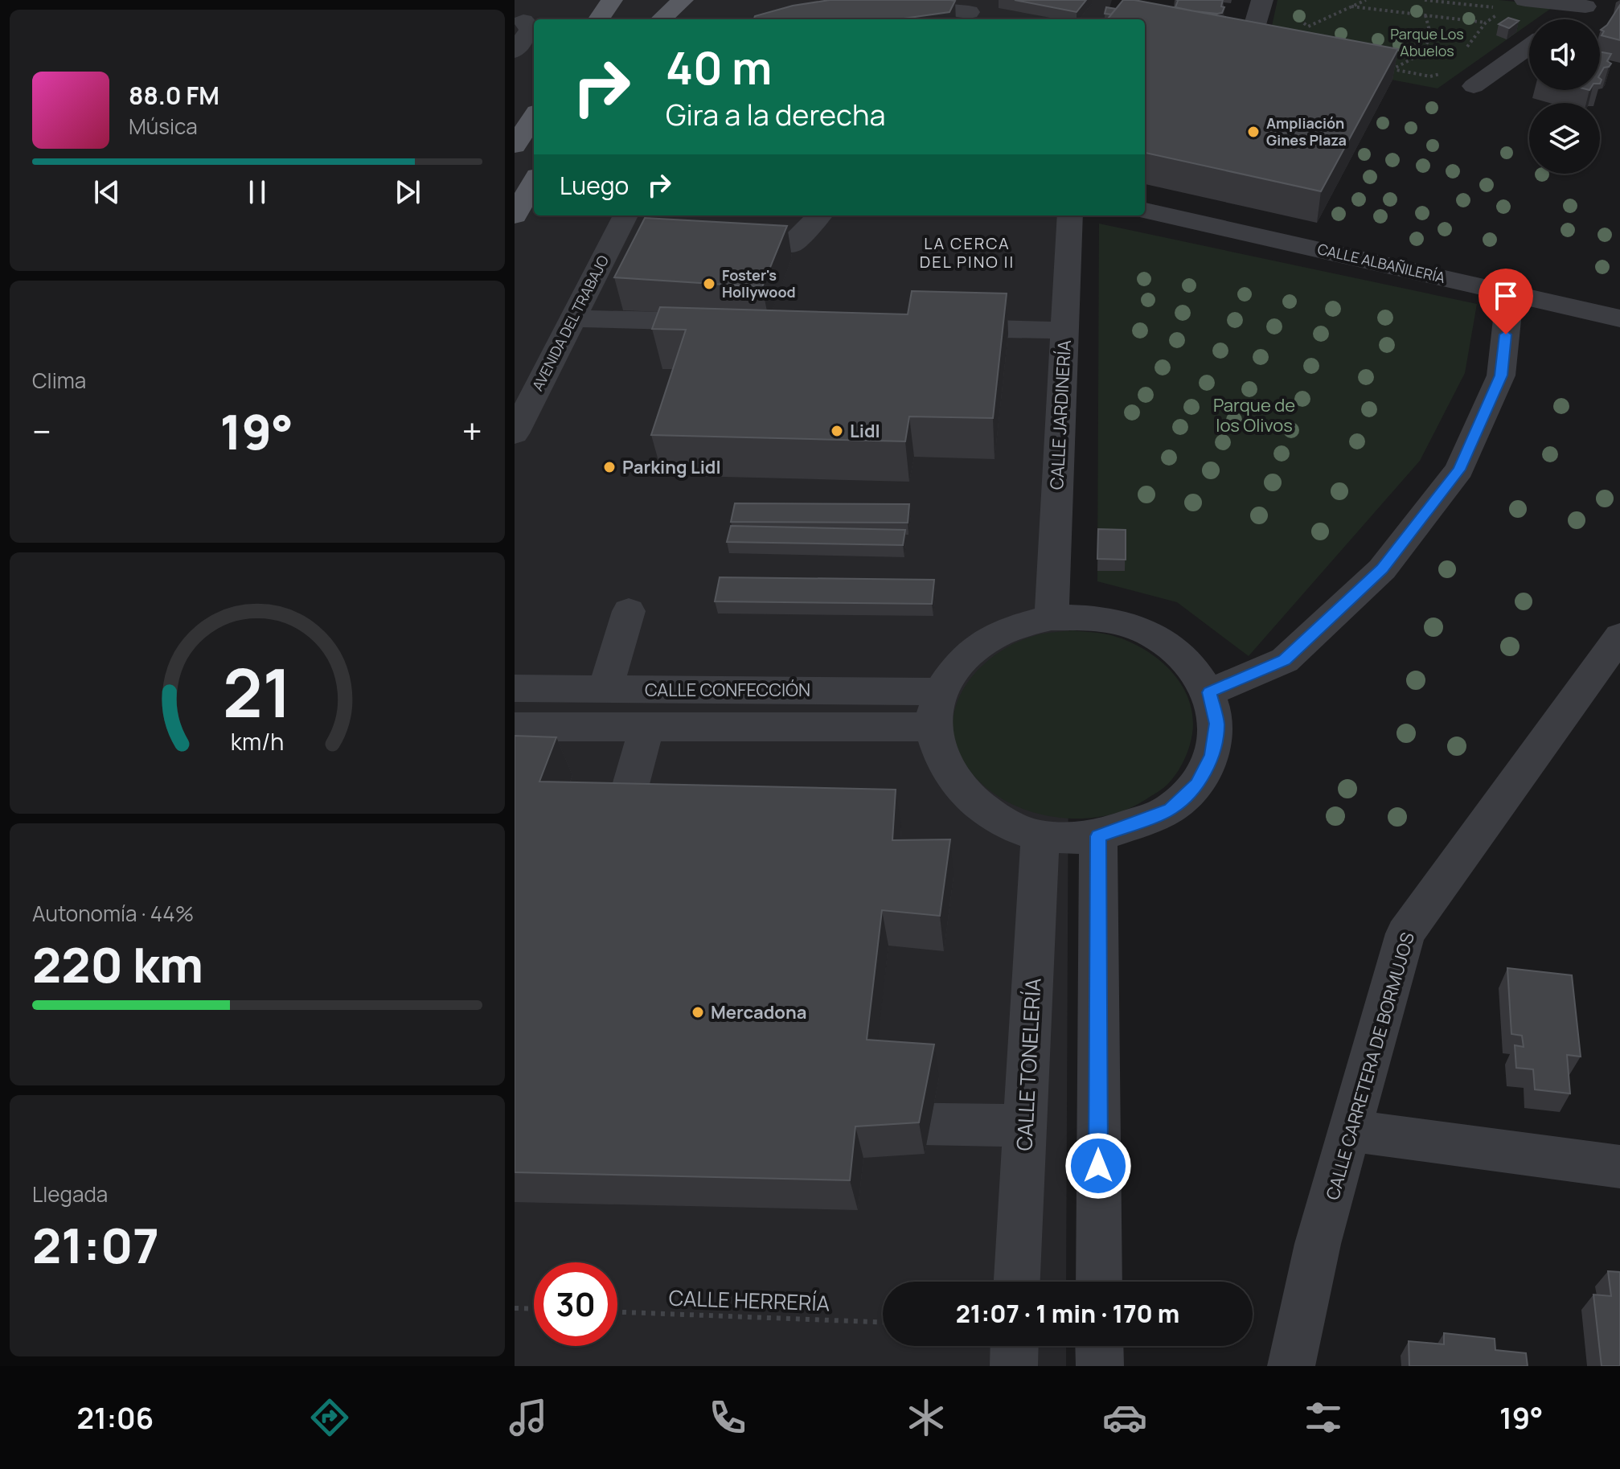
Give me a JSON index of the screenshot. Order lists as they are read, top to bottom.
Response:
{
  "streets": {
    "street": [
      "CALLE ALBAÑILERÍA",
      "AVENIDA DEL TRABAJO",
      "CALLE JARDINERÍA",
      "CALLE CONFECCIÓN",
      "CALLE TONELERÍA",
      "CALLE CARRETERA DE BORMUJOS"
    ],
    "path": ["CALLE HERRERÍA"]
  },
  "districts": ["LA CERCA DEL PINO II"],
  "parks": ["Parque Los Abuelos", "Parque de los Olivos"],
  "places": [
    "Ampliación Gines Plaza",
    "Foster's Hollywood",
    "Lidl",
    "Parking Lidl",
    "Mercadona"
  ],
  "page": {
    "turn": ["40 m", "Gira a la derecha"],
    "song": ["88.0 FM", "Música"],
    "then": "Luego",
    "tile": [
      "Clima",
      ["Autonomía · 44%", "220 km"],
      ["Llegada", "21:07"]
    ],
    "heat": ["−", "19°", "+"],
    "limit": "30",
    "trip": "21:07 · 1 min · 170 m",
    "tabs": ["21:06", "19°"],
    "gauge": ["21", "km/h"]
  }
}
